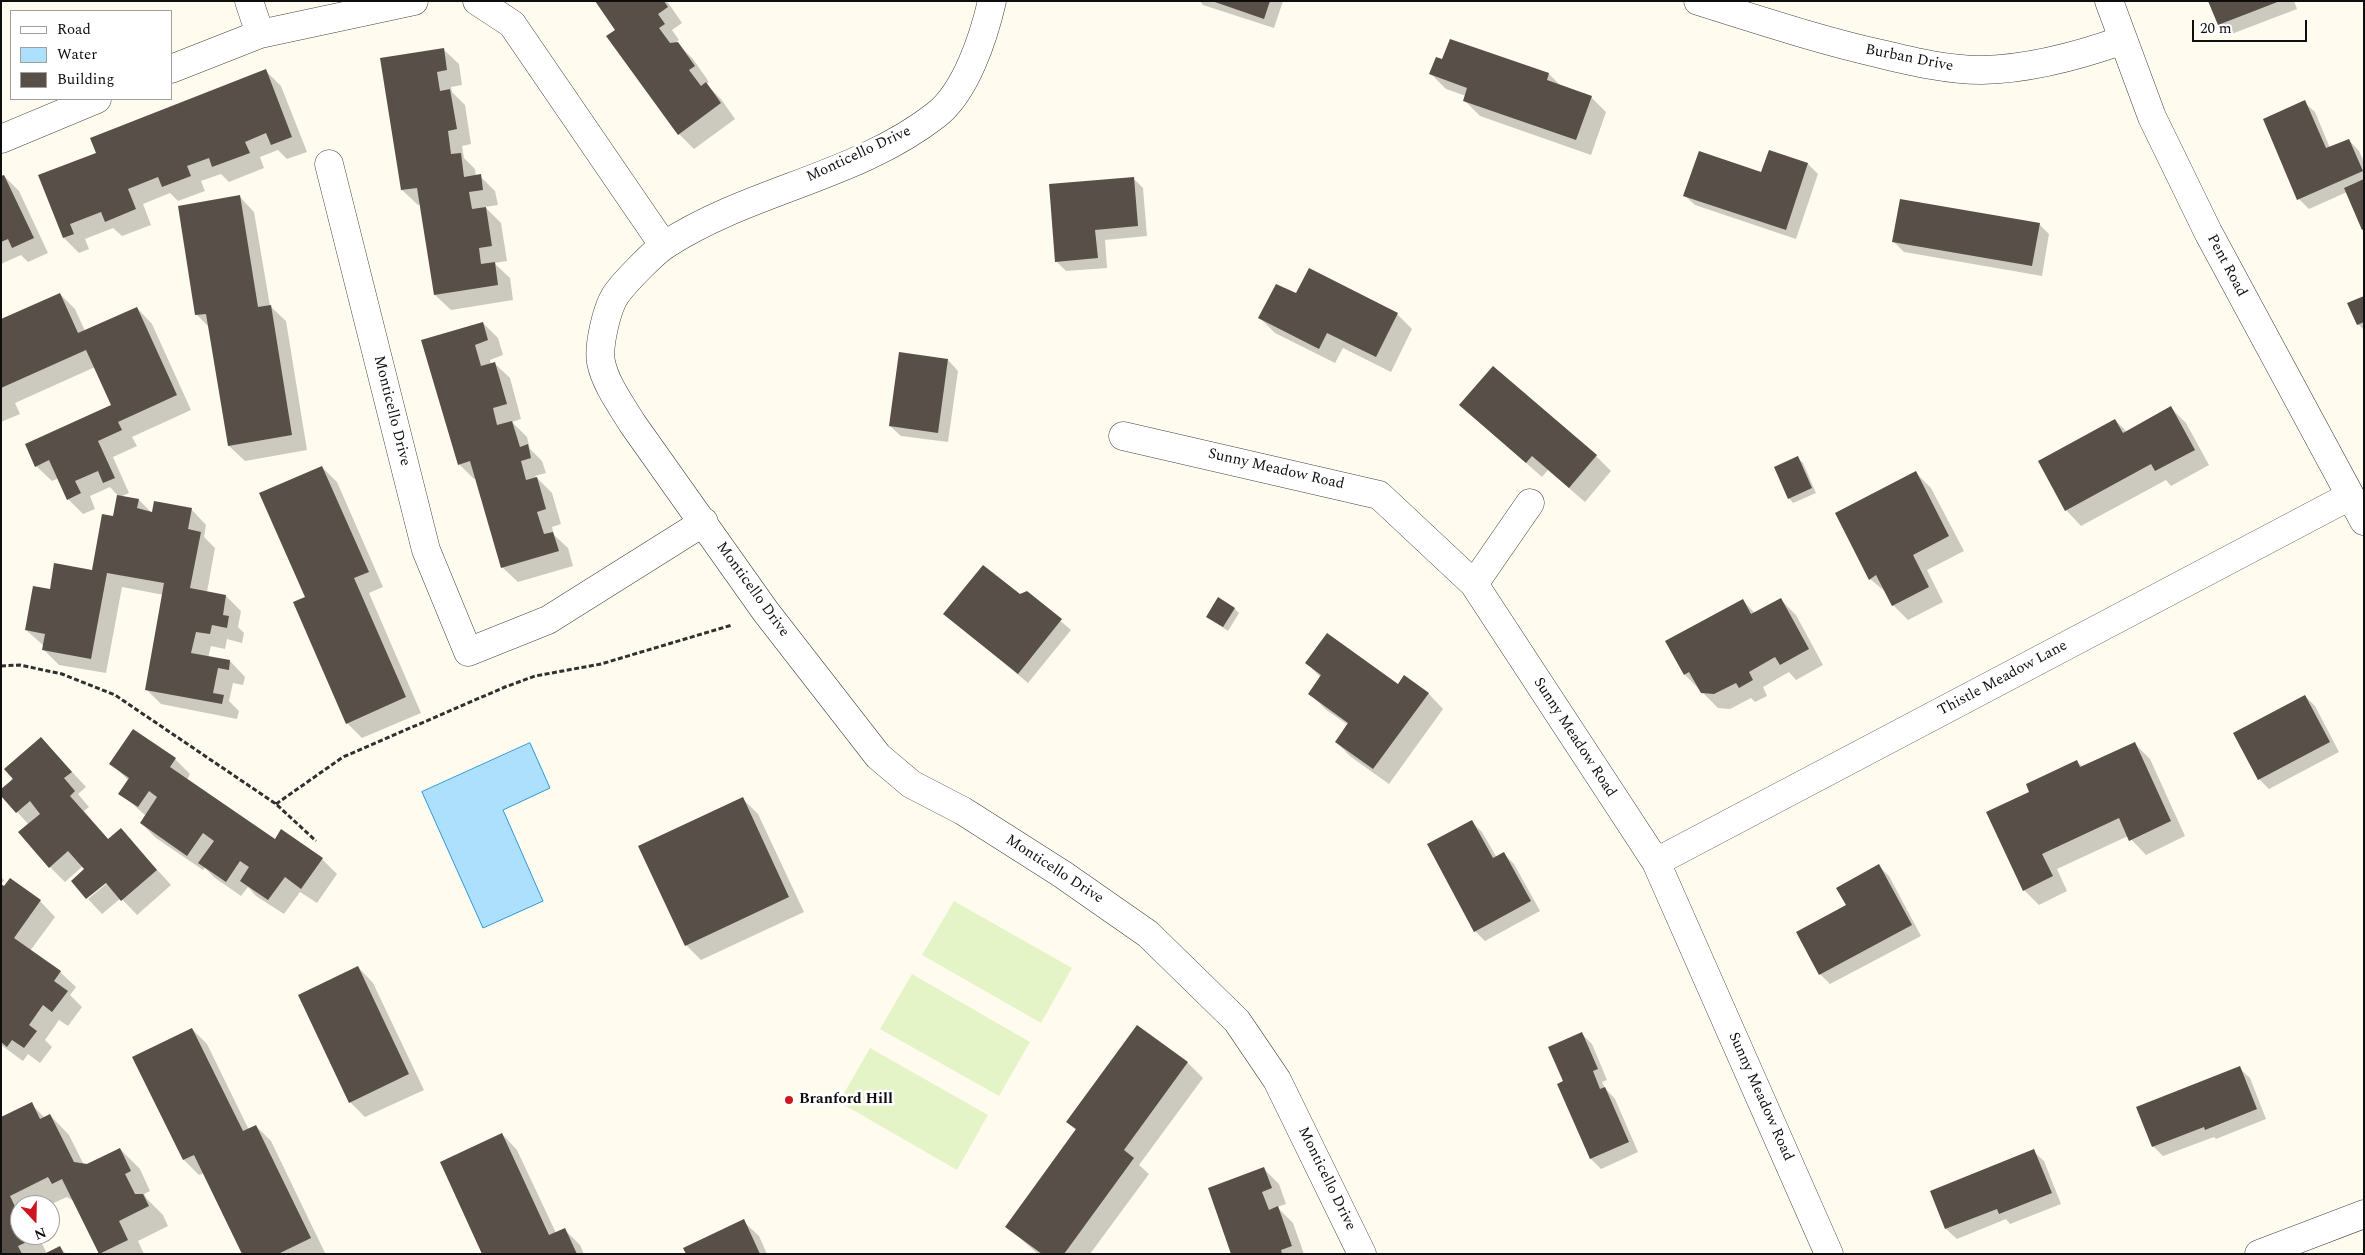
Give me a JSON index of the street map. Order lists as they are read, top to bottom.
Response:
{
  "streets": {
    "street": [
      "Burban Drive",
      "Monticello Drive",
      "Pent Road",
      "Sunny Meadow Road",
      "Thistle Meadow Lane"
    ]
  },
  "crossings": [
    ["Burban Drive", "Pent Road"],
    ["Pent Road", "Thistle Meadow Lane"],
    ["Sunny Meadow Road", "Thistle Meadow Lane"]
  ],
  "places": ["Branford Hill"],
  "legend": ["Road", "Water", "Building"],
  "scale_bar": "20 m",
  "north": "bottom"
}
